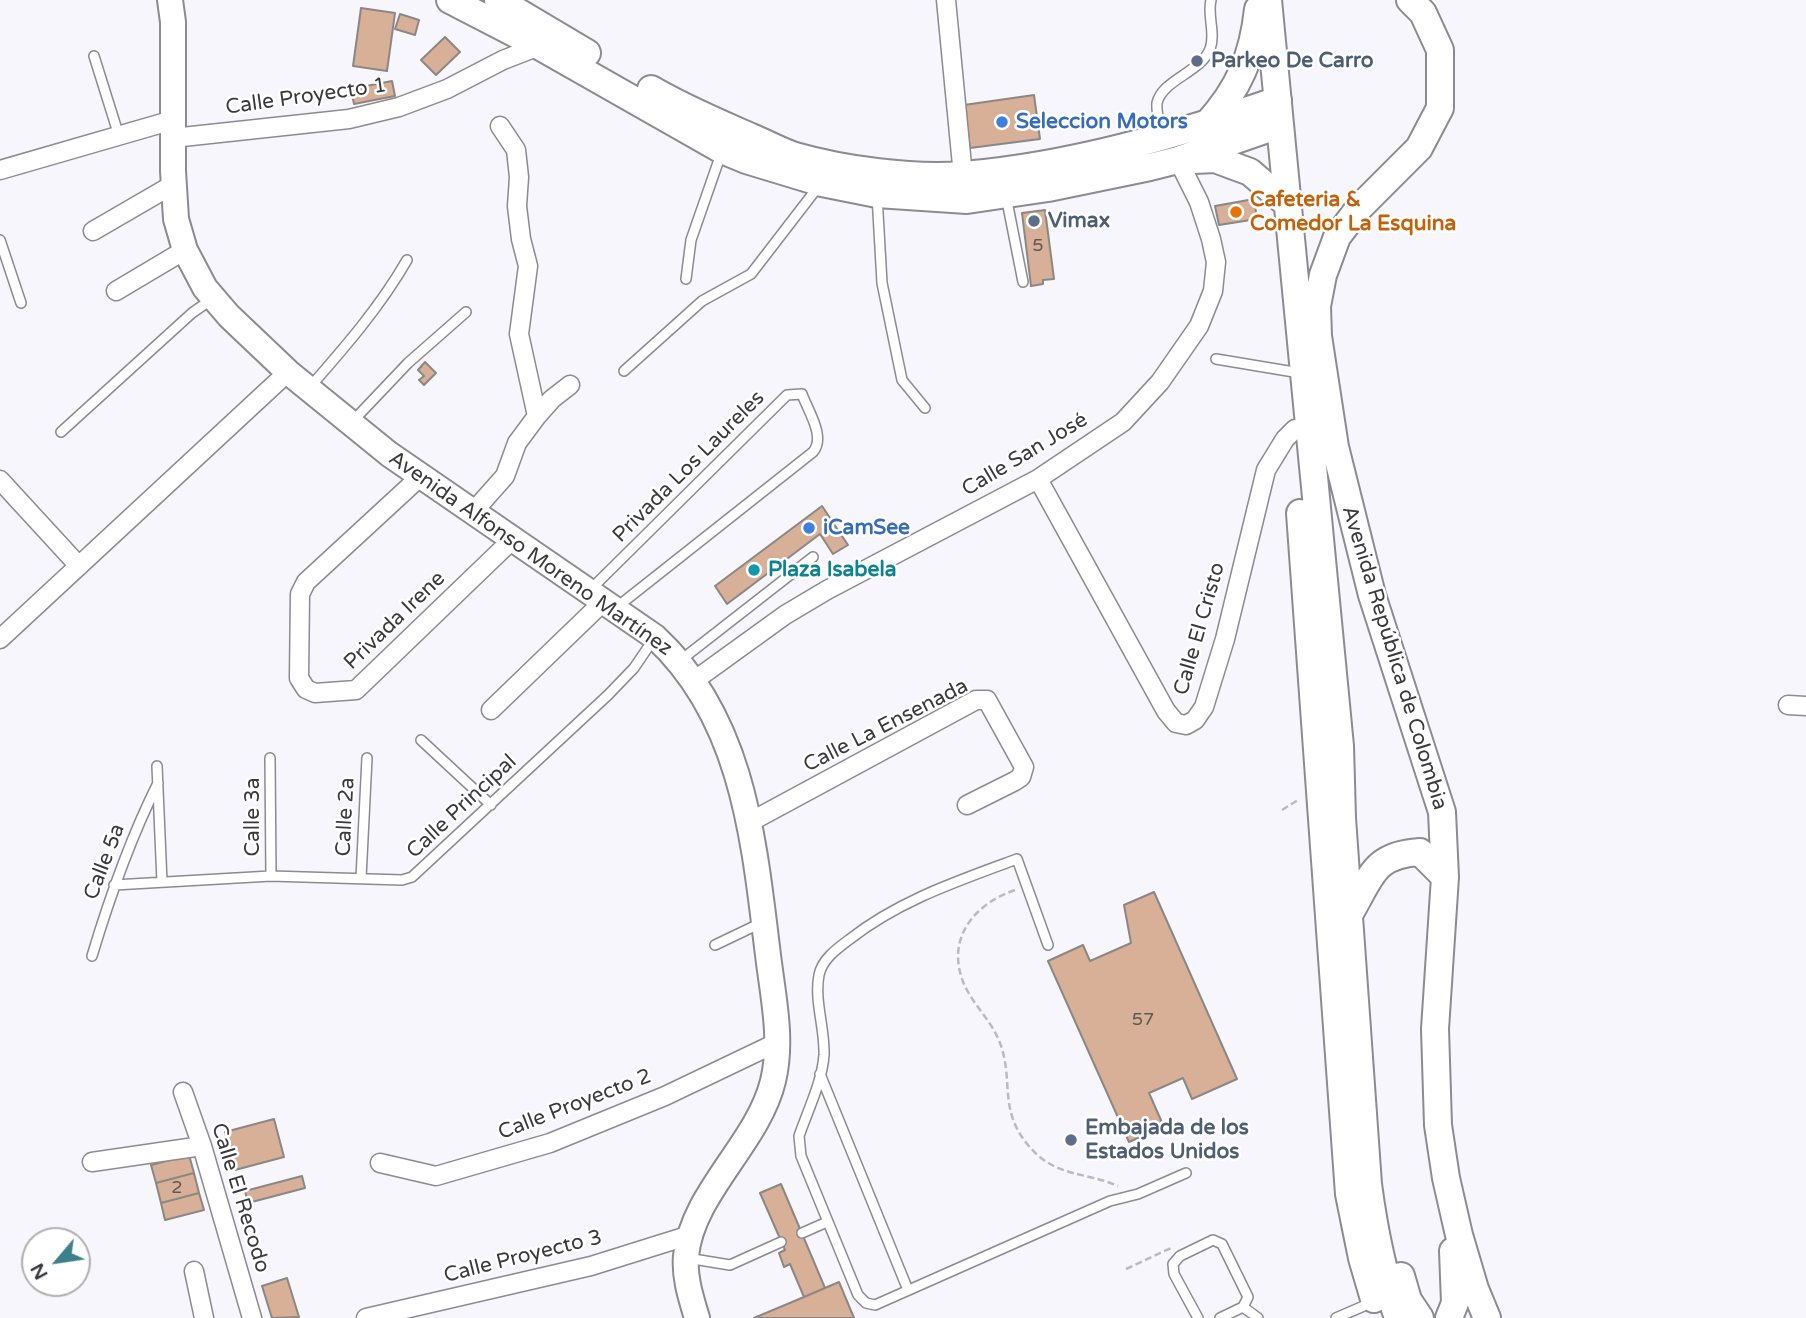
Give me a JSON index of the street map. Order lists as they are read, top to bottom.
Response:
{
  "streets": {
    "main road": ["Avenida Alfonso Moreno Martínez", "Avenida República de Colombia"],
    "street": [
      "Calle Proyecto 1",
      "Calle San José",
      "Privada Irene",
      "Calle El Cristo",
      "Calle La Ensenada",
      "Calle Proyecto 2",
      "Calle El Recodo",
      "Calle Proyecto 3"
    ],
    "lane": [
      "Privada Los Laureles",
      "Calle Principal",
      "Calle 3a",
      "Calle 2a",
      "Calle 5a"
    ]
  },
  "crossings": [
    ["Calle Proyecto 1", "Avenida Alfonso Moreno Martínez"],
    ["Calle San José", "Avenida Alfonso Moreno Martínez"],
    ["Calle San José", "Calle El Cristo"],
    ["Privada Los Laureles", "Avenida Alfonso Moreno Martínez"],
    ["Avenida Alfonso Moreno Martínez", "Privada Irene"],
    ["Avenida Alfonso Moreno Martínez", "Calle La Ensenada"],
    ["Avenida Alfonso Moreno Martínez", "Calle Principal"],
    ["Avenida Alfonso Moreno Martínez", "Calle Proyecto 2"],
    ["Avenida Alfonso Moreno Martínez", "Calle Proyecto 3"],
    ["Calle El Cristo", "Avenida República de Colombia"],
    ["Calle Principal", "Calle 3a"],
    ["Calle Principal", "Calle 2a"],
    ["Calle Principal", "Calle 5a"]
  ],
  "places": [
    "Parkeo De Carro",
    "Seleccion Motors",
    "Cafeteria & Comedor La Esquina",
    "Vimax",
    "iCamSee",
    "Plaza Isabela",
    "Embajada de los Estados Unidos"
  ],
  "house_numbers": ["5", "57", "2"],
  "north": "bottom left"
}
